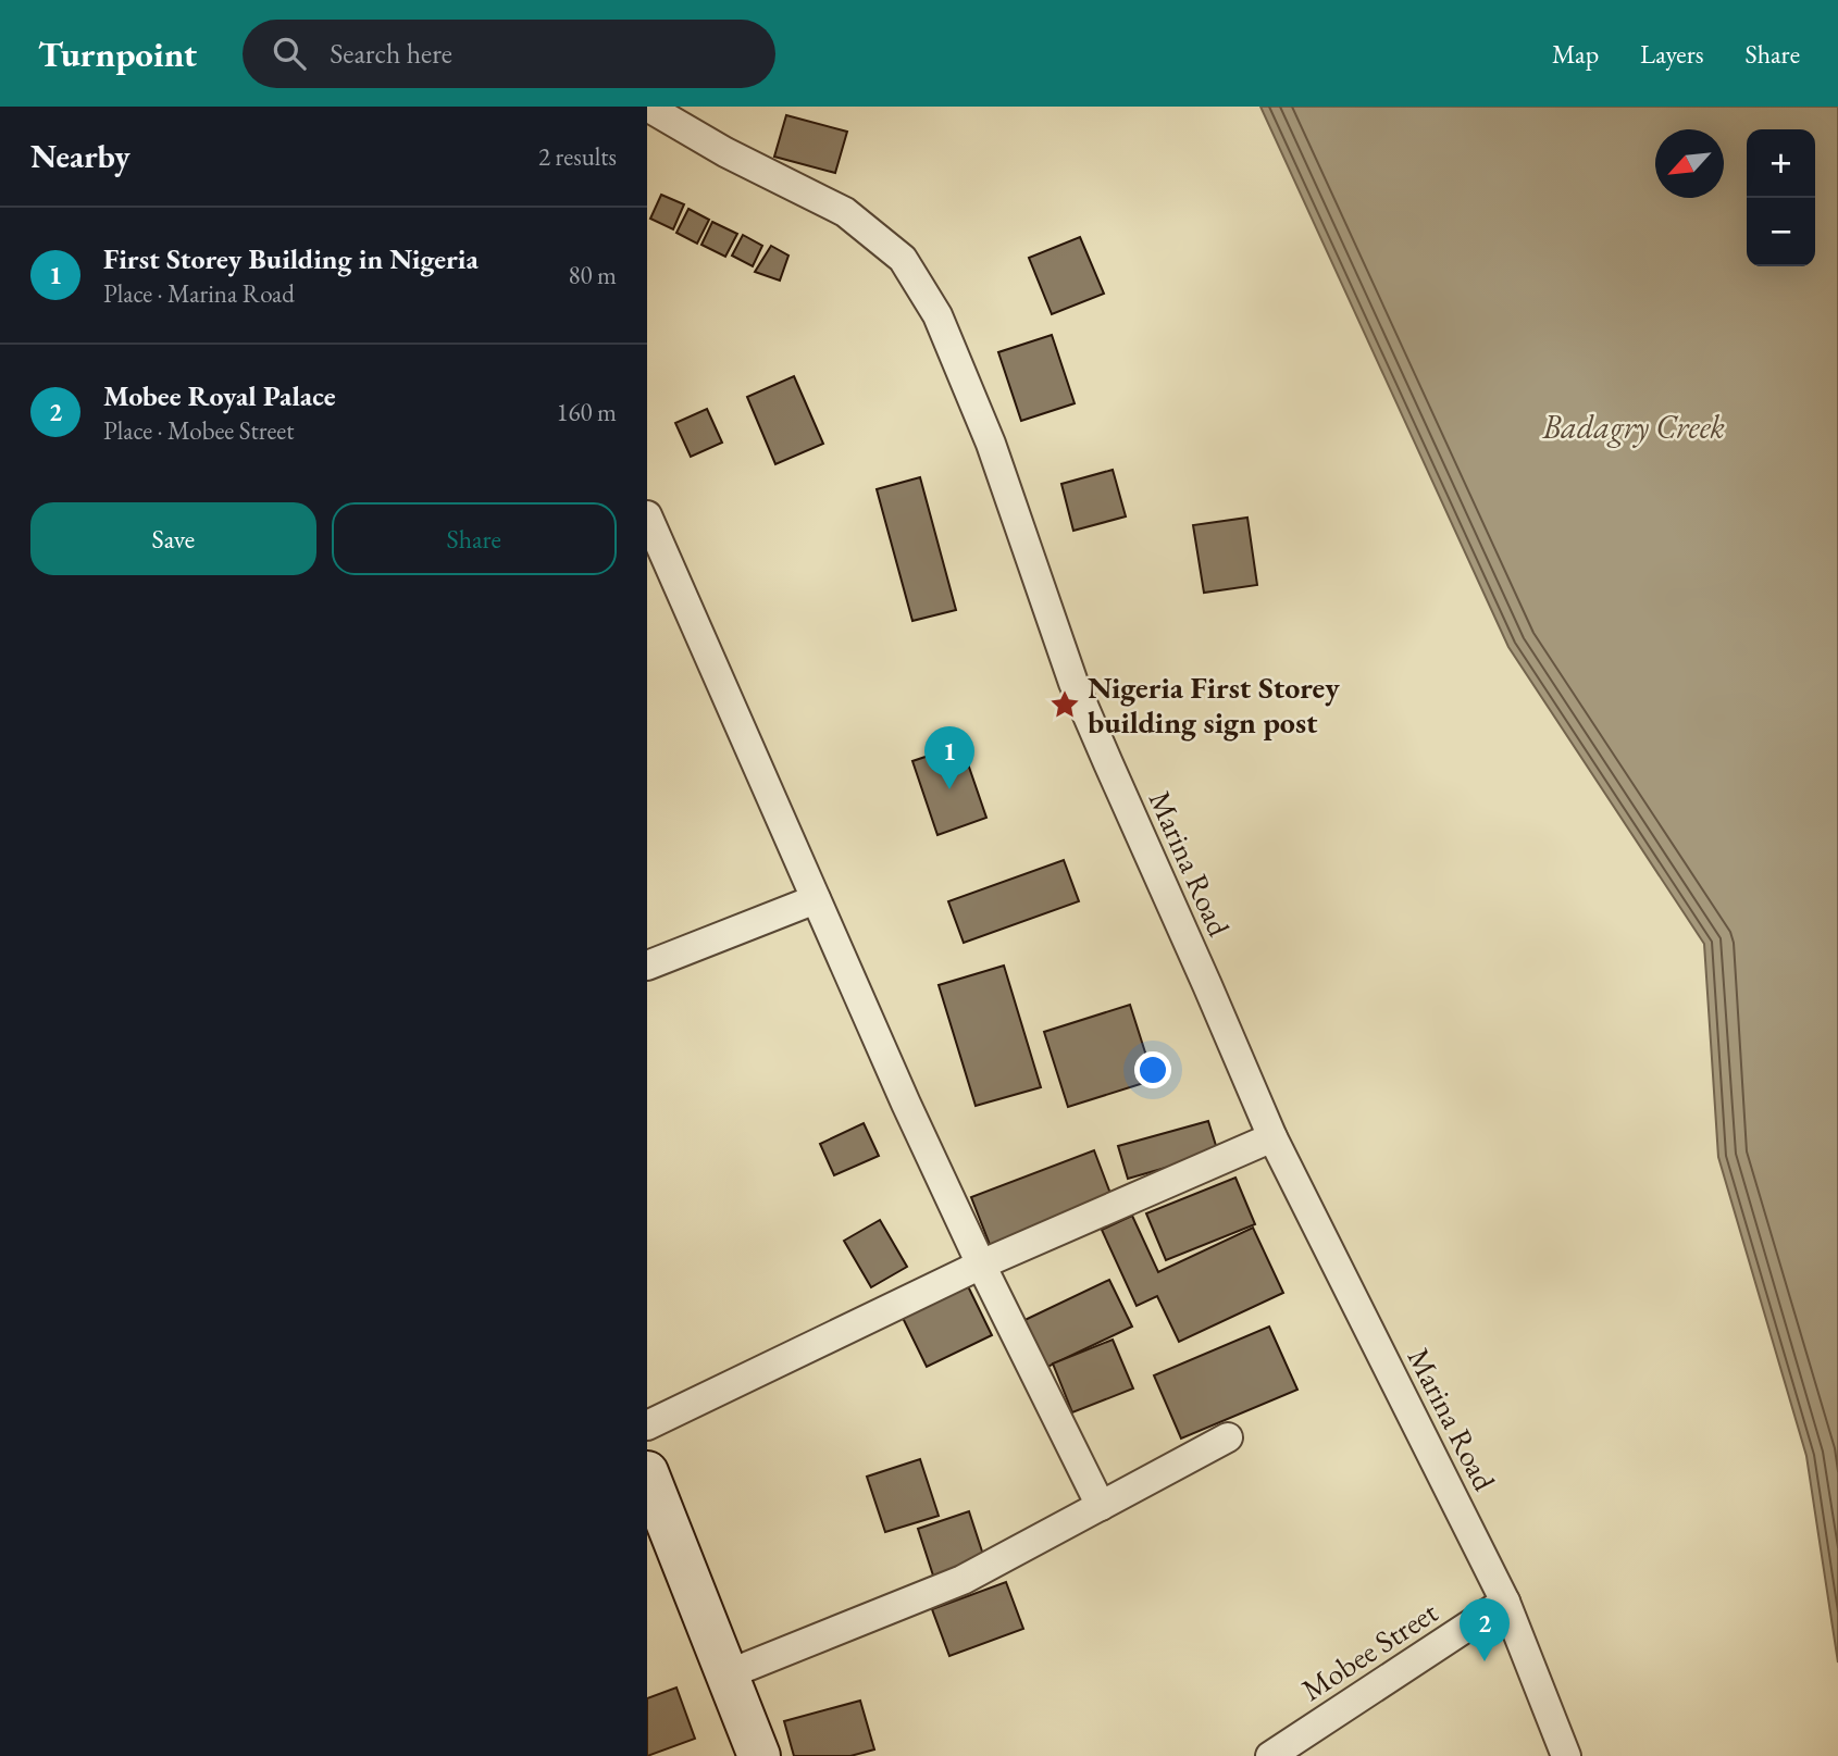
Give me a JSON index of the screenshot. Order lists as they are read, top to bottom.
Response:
{
  "streets": {
    "street": ["Marina Road", "Mobee Street"]
  },
  "crossings": [
    ["Marina Road", "Mobee Street"]
  ],
  "water": ["Badagry Creek"],
  "places": {
    "place": ["Nigeria First Storey building sign post"]
  },
  "north": "bottom left",
  "page": {
    "header": "Turnpoint",
    "search": "Search here",
    "nav": ["Map", "Layers", "Share"],
    "heading": ["Nearby", "2 results"],
    "map_buttons": ["+", "−"],
    "list": [
      {
        "mark": "1",
        "name": "First Storey Building in Nigeria",
        "note": "Place · Marina Road",
        "value": "80 m"
      },
      {
        "mark": "2",
        "name": "Mobee Royal Palace",
        "note": "Place · Mobee Street",
        "value": "160 m"
      }
    ],
    "buttons": ["Save", "Share"],
    "pins": ["1", "2"]
  }
}
